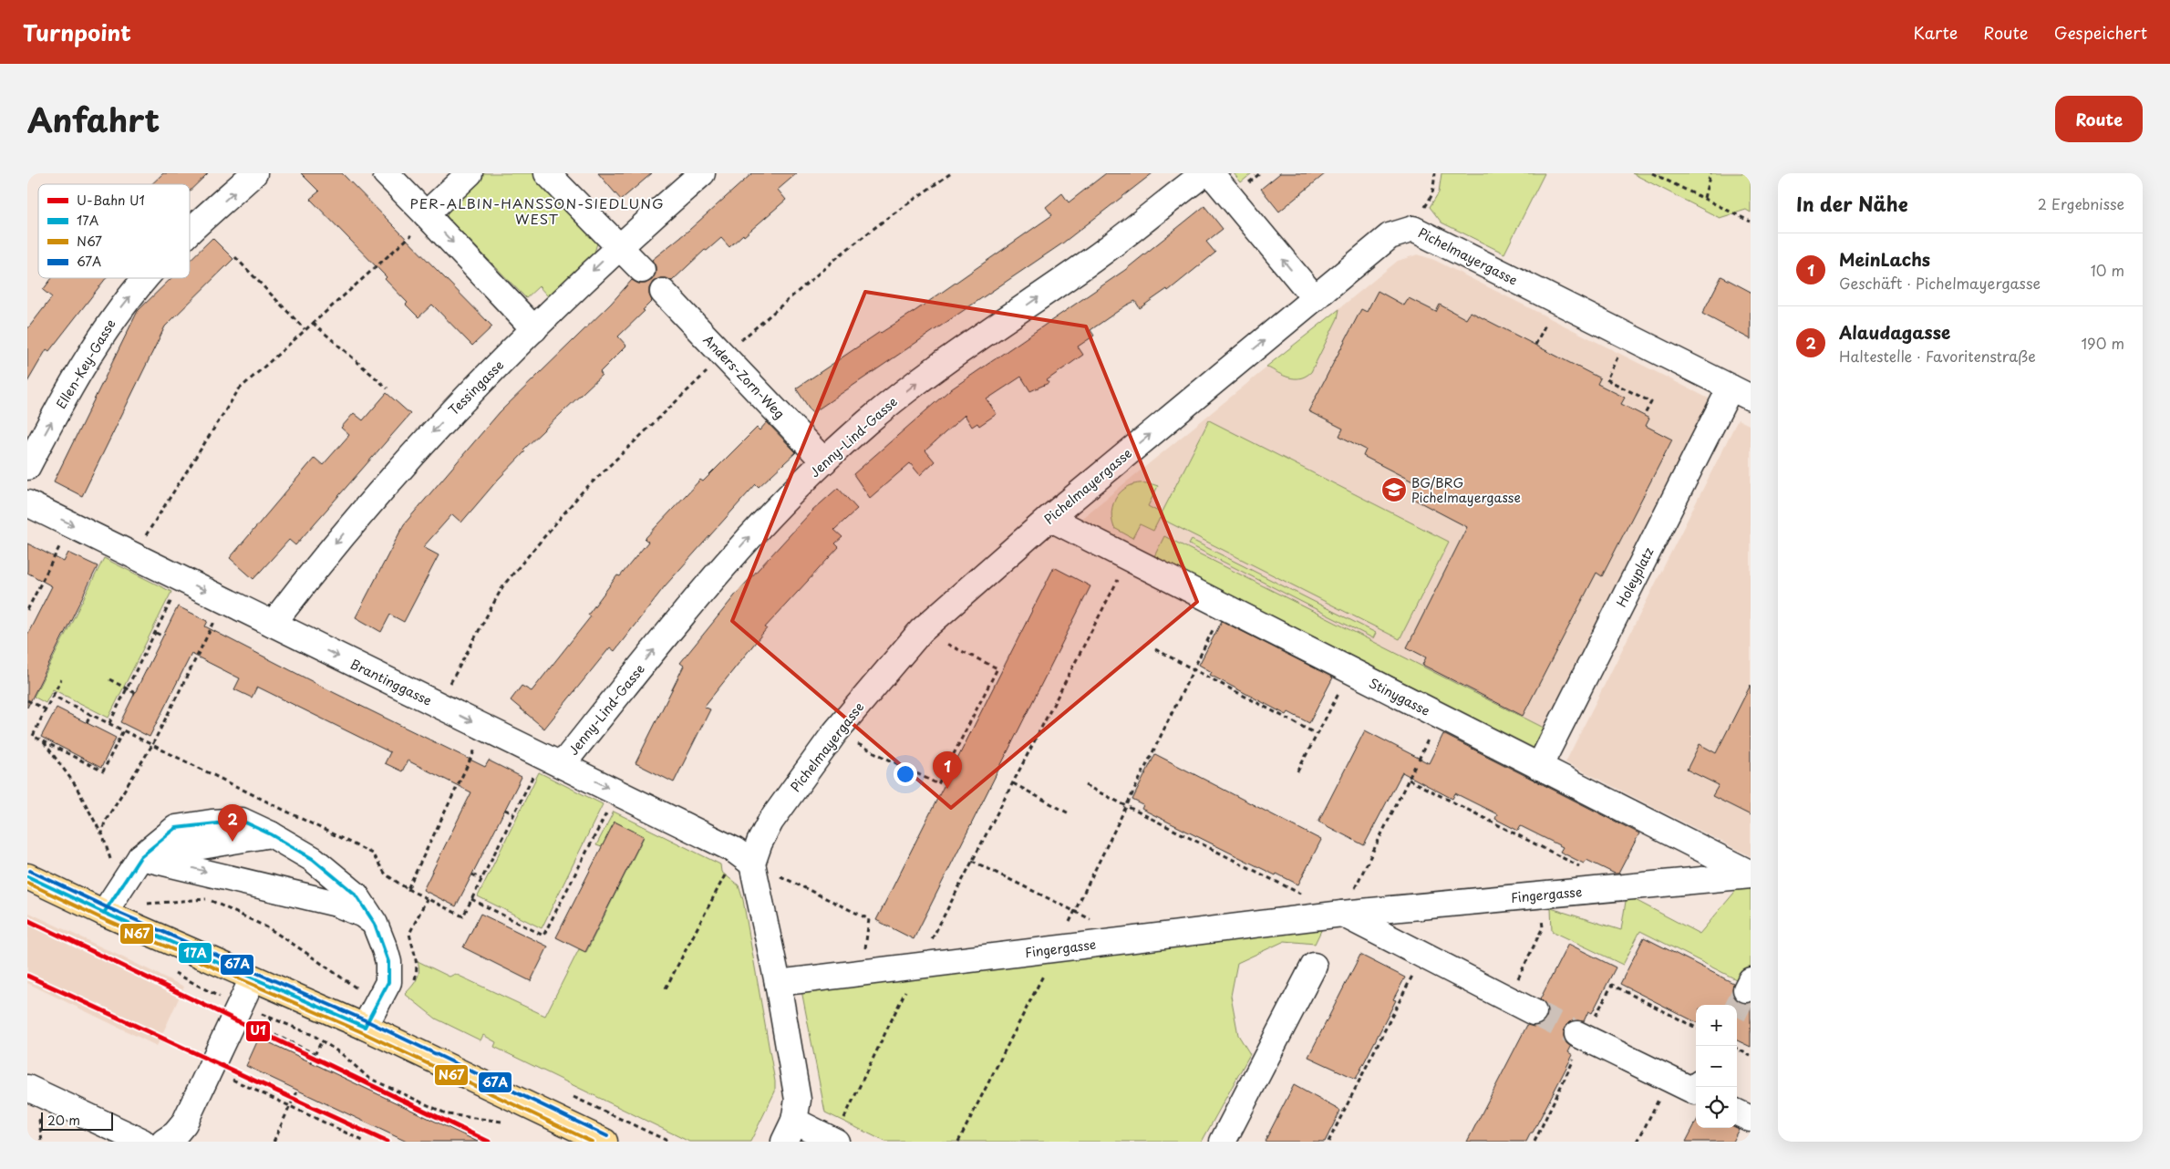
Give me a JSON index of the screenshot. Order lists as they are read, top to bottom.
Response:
{
  "streets": {
    "street": [
      "Pichelmayergasse",
      "Ellen-Key-Gasse",
      "Anders-Zorn-Weg",
      "Tessingasse",
      "Jenny-Lind-Gasse",
      "Holeyplatz",
      "Brantinggasse",
      "Stinygasse",
      "Fingergasse"
    ]
  },
  "crossings": [
    ["Pichelmayergasse", "Holeyplatz"],
    ["Pichelmayergasse", "Brantinggasse"],
    ["Pichelmayergasse", "Stinygasse"],
    ["Pichelmayergasse", "Fingergasse"],
    ["Anders-Zorn-Weg", "Jenny-Lind-Gasse"],
    ["Tessingasse", "Brantinggasse"],
    ["Jenny-Lind-Gasse", "Brantinggasse"],
    ["Holeyplatz", "Stinygasse"],
    ["Stinygasse", "Fingergasse"]
  ],
  "one_way": [
    "Ellen-Key-Gasse",
    "Tessingasse",
    "Jenny-Lind-Gasse",
    "Brantinggasse"
  ],
  "districts": ["PER-ALBIN-HANSSON-SIEDLUNG WEST"],
  "places": {
    "school or university": ["BG/BRG Pichelmayergasse"]
  },
  "lines": [
    "transit line 17A",
    "transit line 67A",
    "transit line N67",
    "metro line U1"
  ],
  "legend": [
    "U-Bahn U1",
    "17A",
    "N67",
    "67A"
  ],
  "scale_bar": "20 m",
  "page": {
    "header": "Turnpoint",
    "nav": ["Karte", "Route", "Gespeichert"],
    "title": "Anfahrt",
    "buttons": "Route",
    "heading": ["In der Nähe", "2 Ergebnisse"],
    "list": [
      {
        "mark": "1",
        "name": "MeinLachs",
        "note": "Geschäft · Pichelmayergasse",
        "value": "10 m"
      },
      {
        "mark": "2",
        "name": "Alaudagasse",
        "note": "Haltestelle · Favoritenstraße",
        "value": "190 m"
      }
    ],
    "pins": ["1", "2"],
    "map_buttons": ["+", "−"],
    "scale": "20 m"
  }
}
